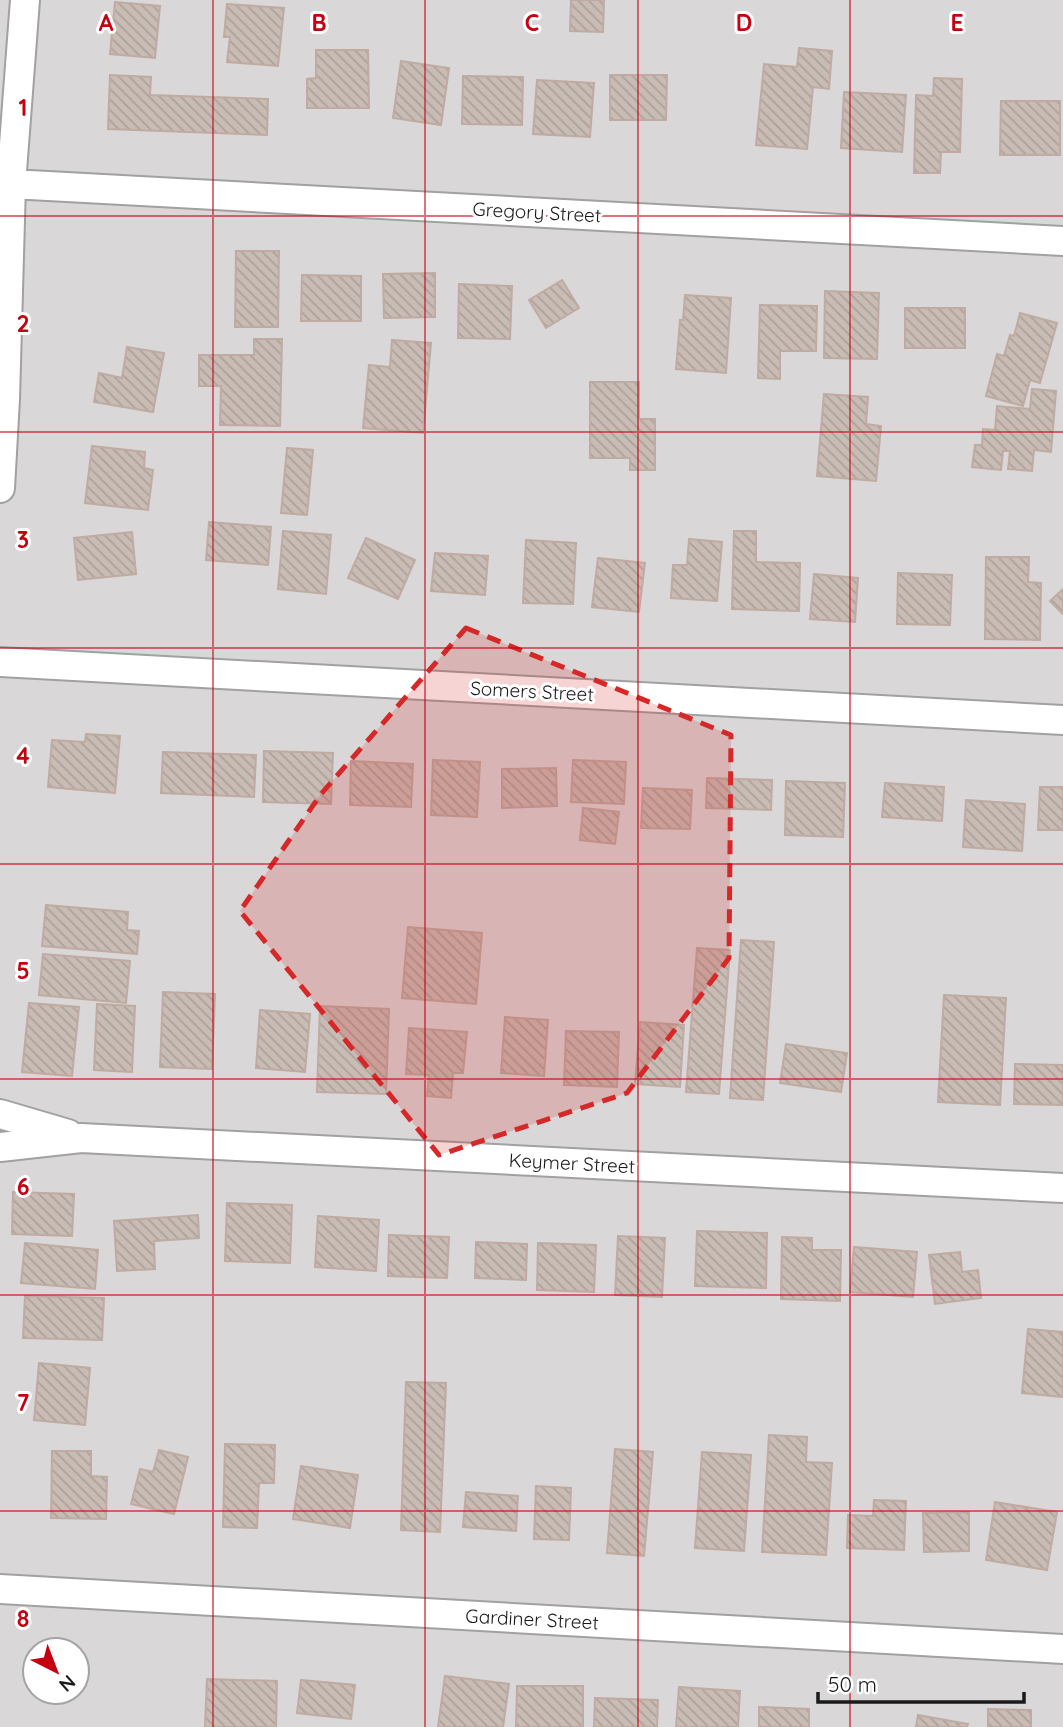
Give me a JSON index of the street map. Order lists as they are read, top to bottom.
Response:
{
  "streets": {
    "street": [
      "Gregory Street",
      "Somers Street",
      "Keymer Street",
      "Gardiner Street"
    ]
  },
  "scale_bar": "50 m",
  "north": "bottom right",
  "grid": {
    "columns": [
      "A",
      "B",
      "C",
      "D",
      "E"
    ],
    "rows": [
      "1",
      "2",
      "3",
      "4",
      "5",
      "6",
      "7",
      "8"
    ]
  }
}
